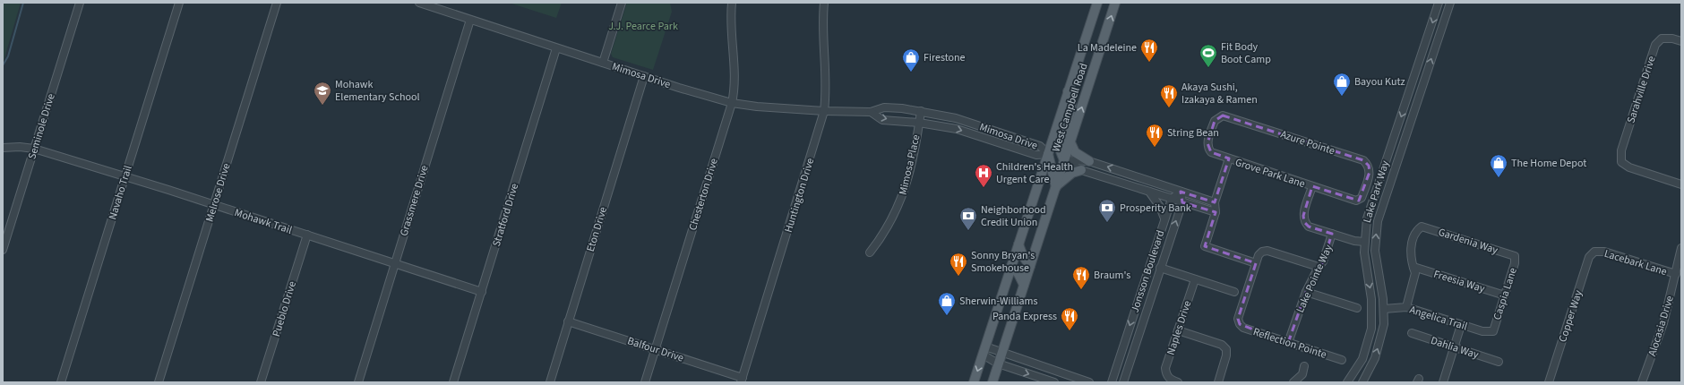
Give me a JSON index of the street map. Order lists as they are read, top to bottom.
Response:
{
  "streets": {
    "main road": ["West Campbell Road"],
    "street": [
      "Mimosa Drive",
      "Sarahville Drive",
      "Seminole Drive",
      "Azure Pointe",
      "Mimosa Place",
      "Grove Park Lane",
      "Lake Park Way",
      "Navaho Trail",
      "Melrose Drive",
      "Chesterton Drive",
      "Huntington Drive",
      "Grassmere Drive",
      "Stratford Drive",
      "Mohawk Trail",
      "Eton Drive",
      "Gardenia Way",
      "Lacebark Lane",
      "Jonsson Boulevard",
      "Lake Pointe Way",
      "Freesia Way",
      "Caspia Lane",
      "Pueblo Drive",
      "Copper Way",
      "Angelica Trail",
      "Alocasia Drive",
      "Naples Drive",
      "Reflection Pointe",
      "Dahlia Way",
      "Balfour Drive"
    ]
  },
  "crossings": [
    ["Mimosa Drive", "West Campbell Road"],
    ["Mimosa Drive", "Mimosa Place"],
    ["Mimosa Drive", "Chesterton Drive"],
    ["Mimosa Drive", "Huntington Drive"],
    ["Mimosa Drive", "Grassmere Drive"],
    ["Mimosa Drive", "Stratford Drive"],
    ["Mimosa Drive", "Eton Drive"],
    ["Seminole Drive", "Mohawk Trail"],
    ["Azure Pointe", "Grove Park Lane"],
    ["Lake Park Way", "Angelica Trail"],
    ["Navaho Trail", "Mohawk Trail"],
    ["Melrose Drive", "Mohawk Trail"],
    ["Chesterton Drive", "Balfour Drive"],
    ["Huntington Drive", "Balfour Drive"],
    ["Grassmere Drive", "Mohawk Trail"],
    ["Stratford Drive", "Mohawk Trail"],
    ["Mohawk Trail", "Pueblo Drive"],
    ["Eton Drive", "Balfour Drive"],
    ["Gardenia Way", "Freesia Way"],
    ["Gardenia Way", "Caspia Lane"],
    ["Lacebark Lane", "Copper Way"],
    ["Lacebark Lane", "Alocasia Drive"],
    ["Lake Pointe Way", "Reflection Pointe"],
    ["Freesia Way", "Caspia Lane"],
    ["Caspia Lane", "Angelica Trail"]
  ],
  "parks": ["J.J. Pearce Park"],
  "places": {
    "restaurant": [
      "La Madeleine",
      "Akaya Sushi, Izakaya & Ramen",
      "String Bean",
      "Sonny Bryan's Smokehouse",
      "Braum's",
      "Panda Express"
    ],
    "sports": ["Fit Body Boot Camp"],
    "shop": [
      "Firestone",
      "Bayou Kutz",
      "The Home Depot",
      "Sherwin-Williams"
    ],
    "school or university": ["Mohawk Elementary School"],
    "hospital": ["Children's Health Urgent Care"],
    "bank": ["Prosperity Bank", "Neighborhood Credit Union"]
  }
}
